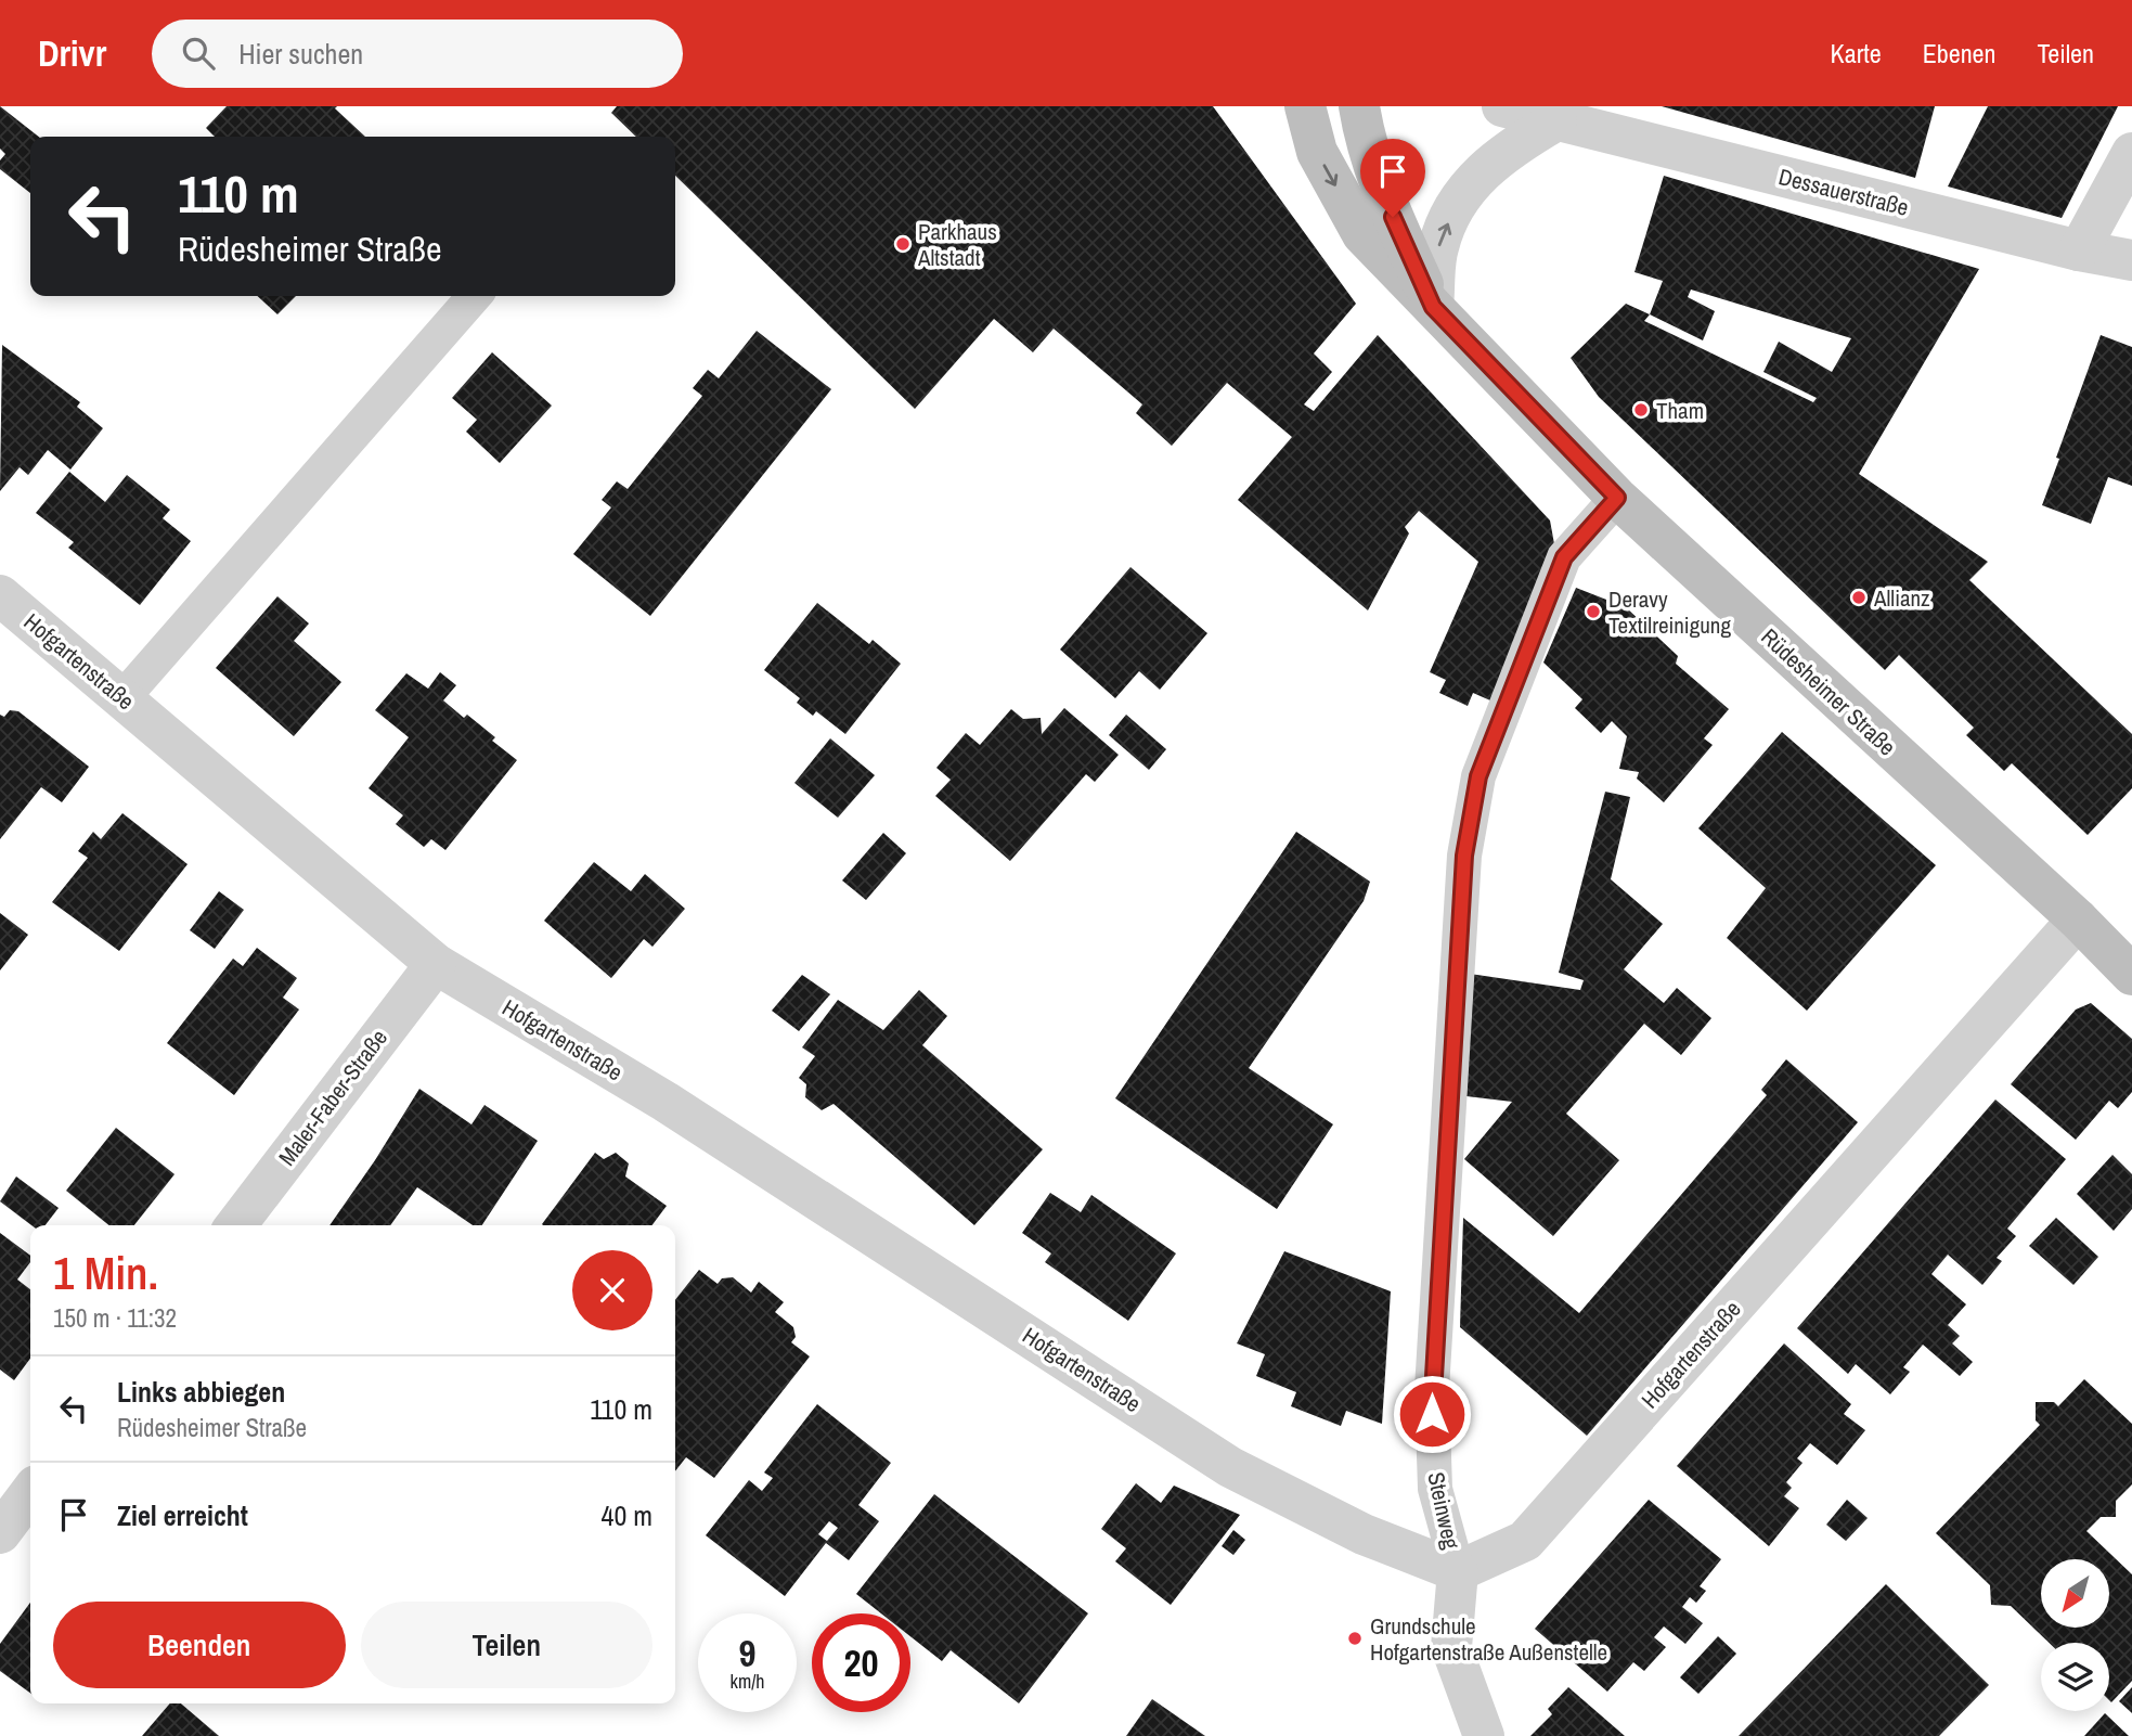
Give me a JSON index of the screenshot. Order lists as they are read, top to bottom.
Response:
{
  "streets": {
    "street": [
      "Dessauerstraße",
      "Hofgartenstraße",
      "Rüdesheimer Straße",
      "Maler-Faber-Straße",
      "Steinweg"
    ]
  },
  "crossings": [
    ["Hofgartenstraße", "Rüdesheimer Straße"],
    ["Hofgartenstraße", "Maler-Faber-Straße"],
    ["Hofgartenstraße", "Steinweg"],
    ["Rüdesheimer Straße", "Steinweg"]
  ],
  "places": [
    "Parkhaus Altstadt",
    "Tham",
    "Allianz",
    "Deravy Textilreinigung",
    "Grundschule Hofgartenstraße Außenstelle"
  ],
  "north": "bottom left",
  "page": {
    "header": "Drivr",
    "search": "Hier suchen",
    "nav": ["Karte", "Ebenen", "Teilen"],
    "turn": ["110 m", "Rüdesheimer Straße"],
    "heading": ["1 Min.", "150 m · 11:32"],
    "list": [
      {
        "name": "Links abbiegen",
        "note": "Rüdesheimer Straße",
        "value": "110 m"
      },
      {
        "name": "Ziel erreicht",
        "value": "40 m"
      }
    ],
    "buttons": ["Beenden", "Teilen"],
    "speed": "9 km/h",
    "limit": "20"
  }
}
